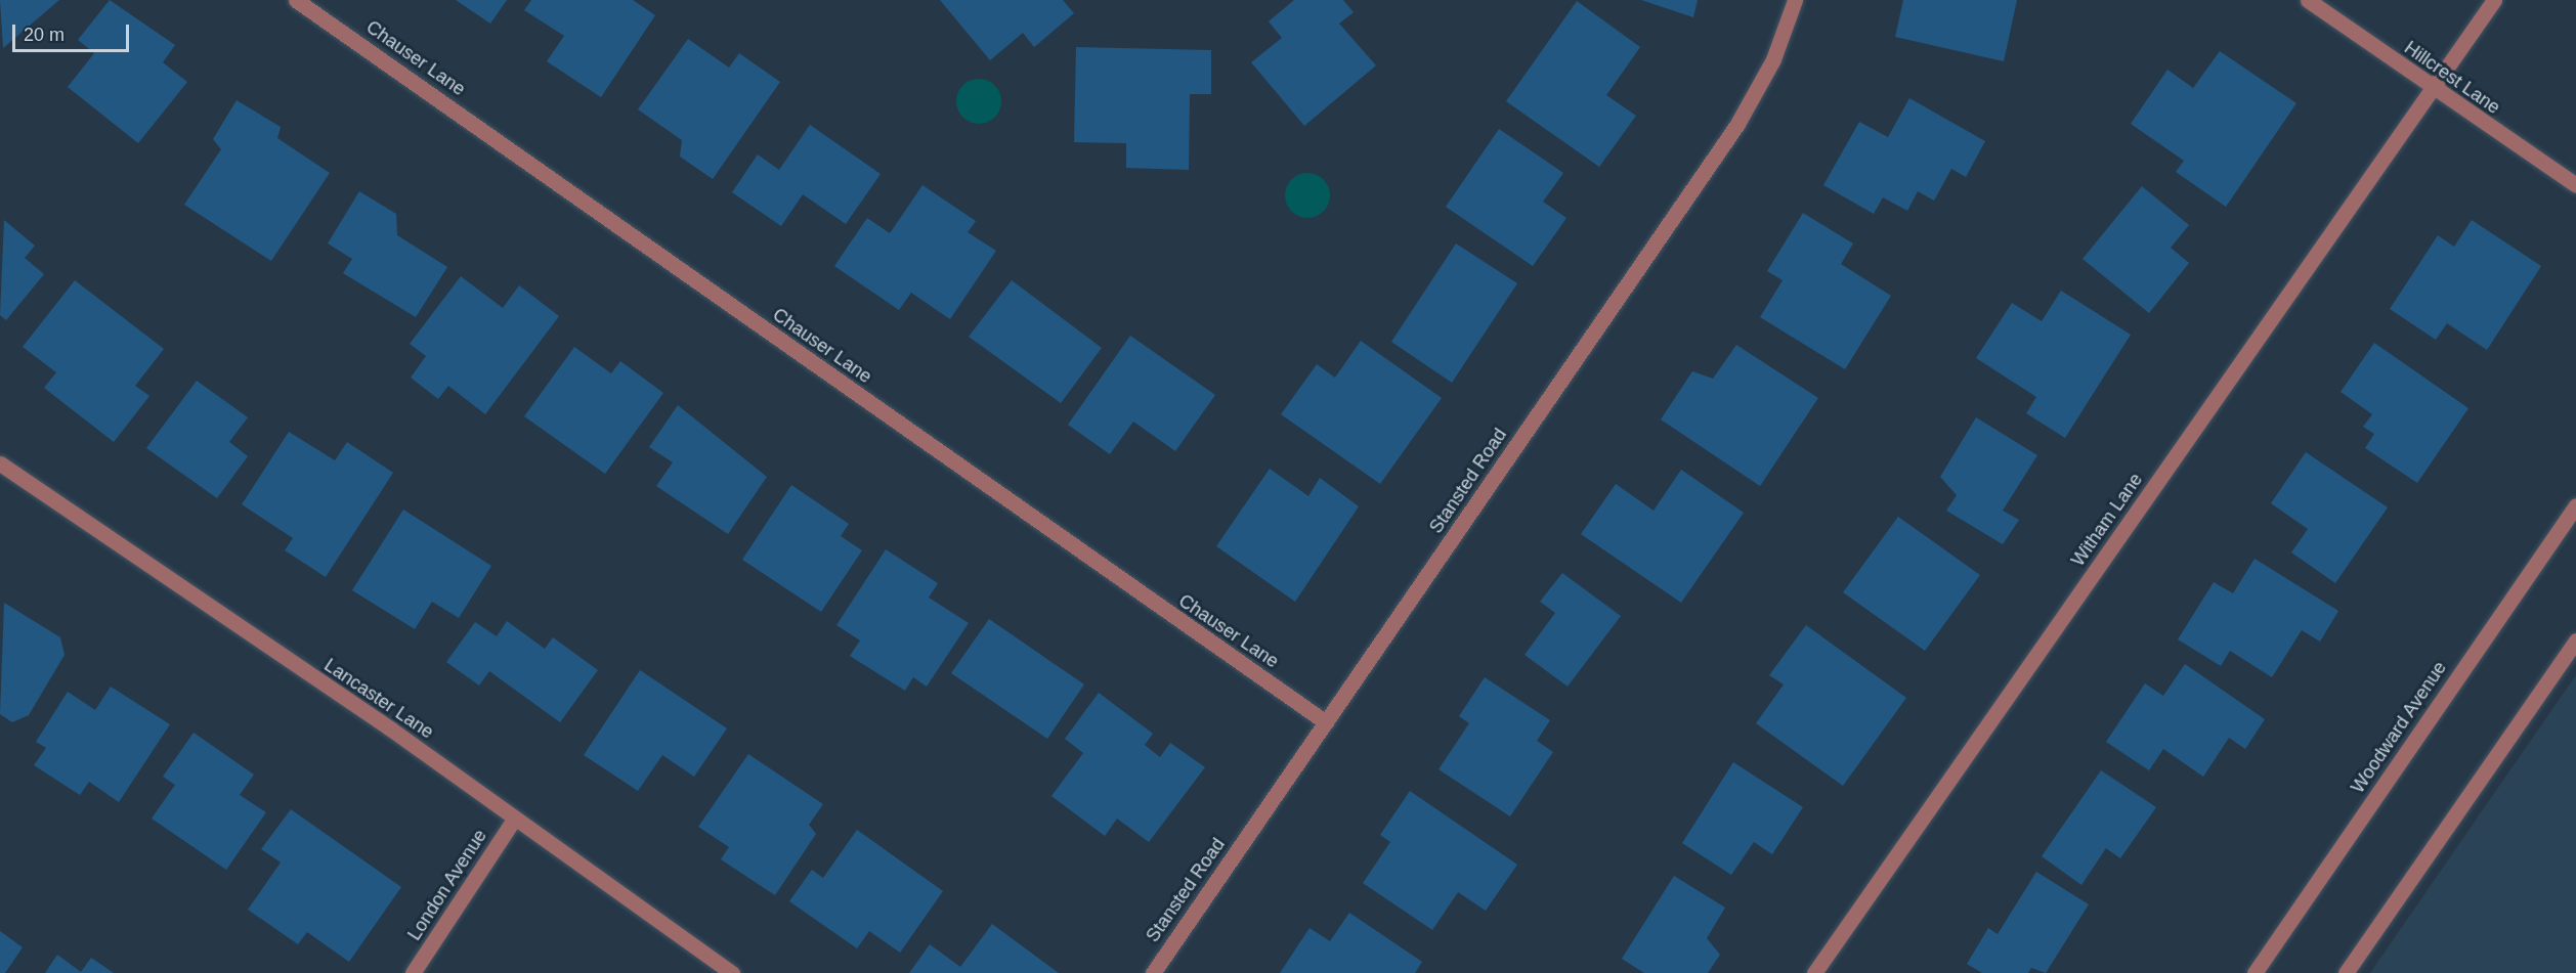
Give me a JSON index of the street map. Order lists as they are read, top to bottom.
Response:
{
  "streets": {
    "street": [
      "Chauser Lane",
      "Hillcrest Lane",
      "Stansted Road",
      "Witham Lane",
      "Lancaster Lane",
      "Woodward Avenue",
      "London Avenue"
    ]
  },
  "crossings": [
    ["Chauser Lane", "Stansted Road"],
    ["Hillcrest Lane", "Witham Lane"],
    ["Lancaster Lane", "London Avenue"]
  ],
  "scale_bar": "20 m"
}
